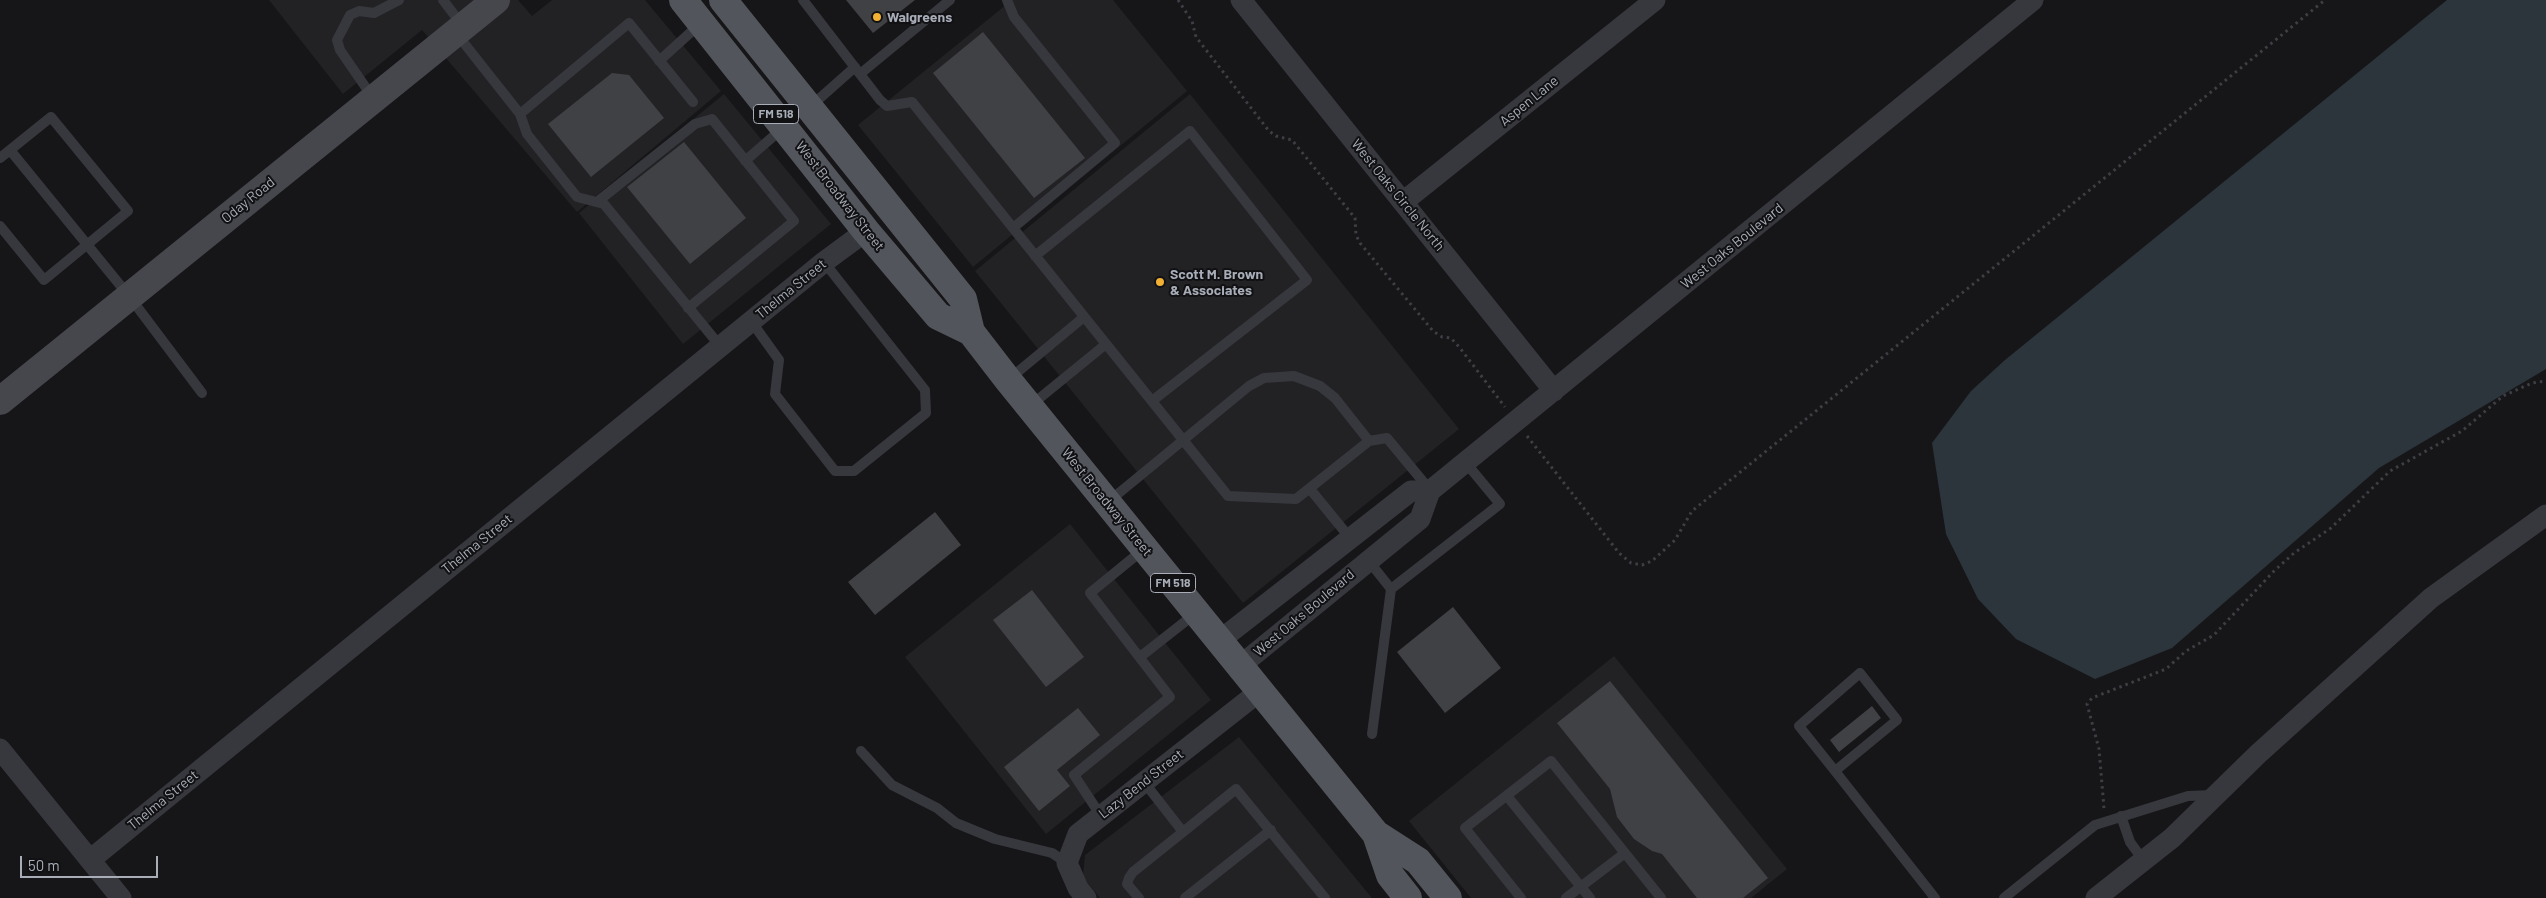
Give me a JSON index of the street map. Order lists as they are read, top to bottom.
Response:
{
  "streets": {
    "main road": ["FM 518", "West Broadway Street"],
    "street": [
      "Aspen Lane",
      "West Oaks Circle North",
      "Oday Road",
      "West Oaks Boulevard",
      "Thelma Street",
      "Lazy Bend Street"
    ]
  },
  "crossings": [
    ["Aspen Lane", "West Oaks Circle North"],
    ["West Oaks Circle North", "West Oaks Boulevard"],
    ["West Broadway Street", "West Oaks Boulevard"],
    ["West Broadway Street", "Thelma Street"],
    ["West Broadway Street", "Lazy Bend Street"]
  ],
  "places": ["Walgreens", "Scott M. Brown & Associates"],
  "scale_bar": "50 m"
}
